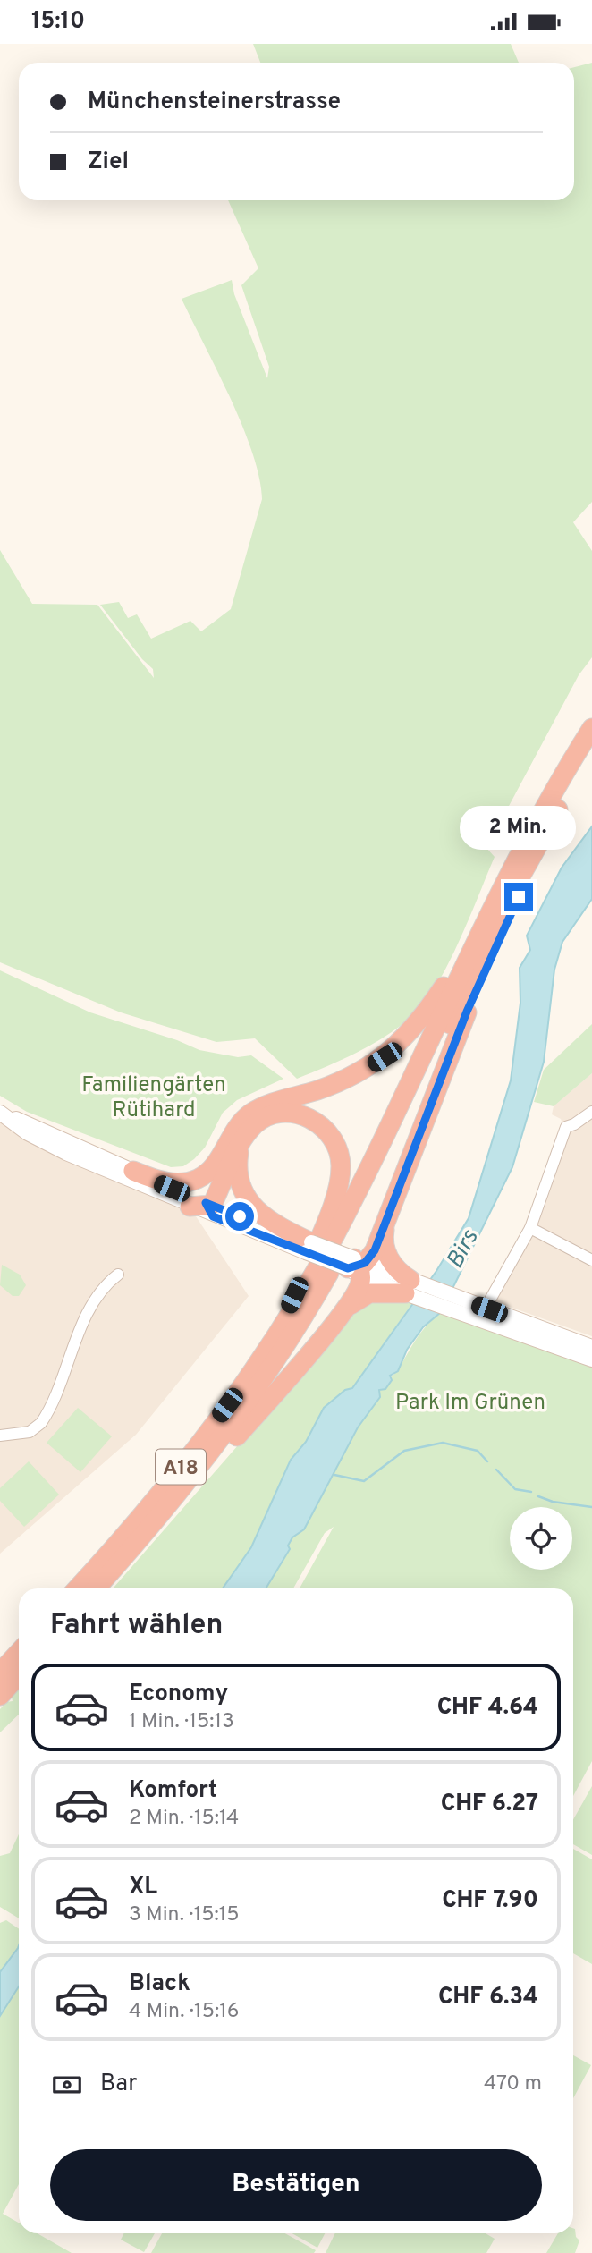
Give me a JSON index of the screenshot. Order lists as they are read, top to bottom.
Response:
{
  "streets": {
    "highway": ["A18"]
  },
  "water": ["Birs"],
  "parks": ["Familiengärten Rütihard", "Park Im Grünen"],
  "page": {
    "status": "15:10",
    "banner": ["Münchensteinerstrasse", "Ziel"],
    "bubble": "2 Min.",
    "heading": "Fahrt wählen",
    "list": [
      {
        "name": "Economy",
        "note": "1 Min. · 15:13",
        "value": "CHF 4.64"
      },
      {
        "name": "Komfort",
        "note": "2 Min. · 15:14",
        "value": "CHF 6.27"
      },
      {
        "name": "XL",
        "note": "3 Min. · 15:15",
        "value": "CHF 7.90"
      },
      {
        "name": "Black",
        "note": "4 Min. · 15:16",
        "value": "CHF 6.34"
      }
    ],
    "pay": ["Bar", "470 m"],
    "buttons": "Bestätigen"
  }
}
